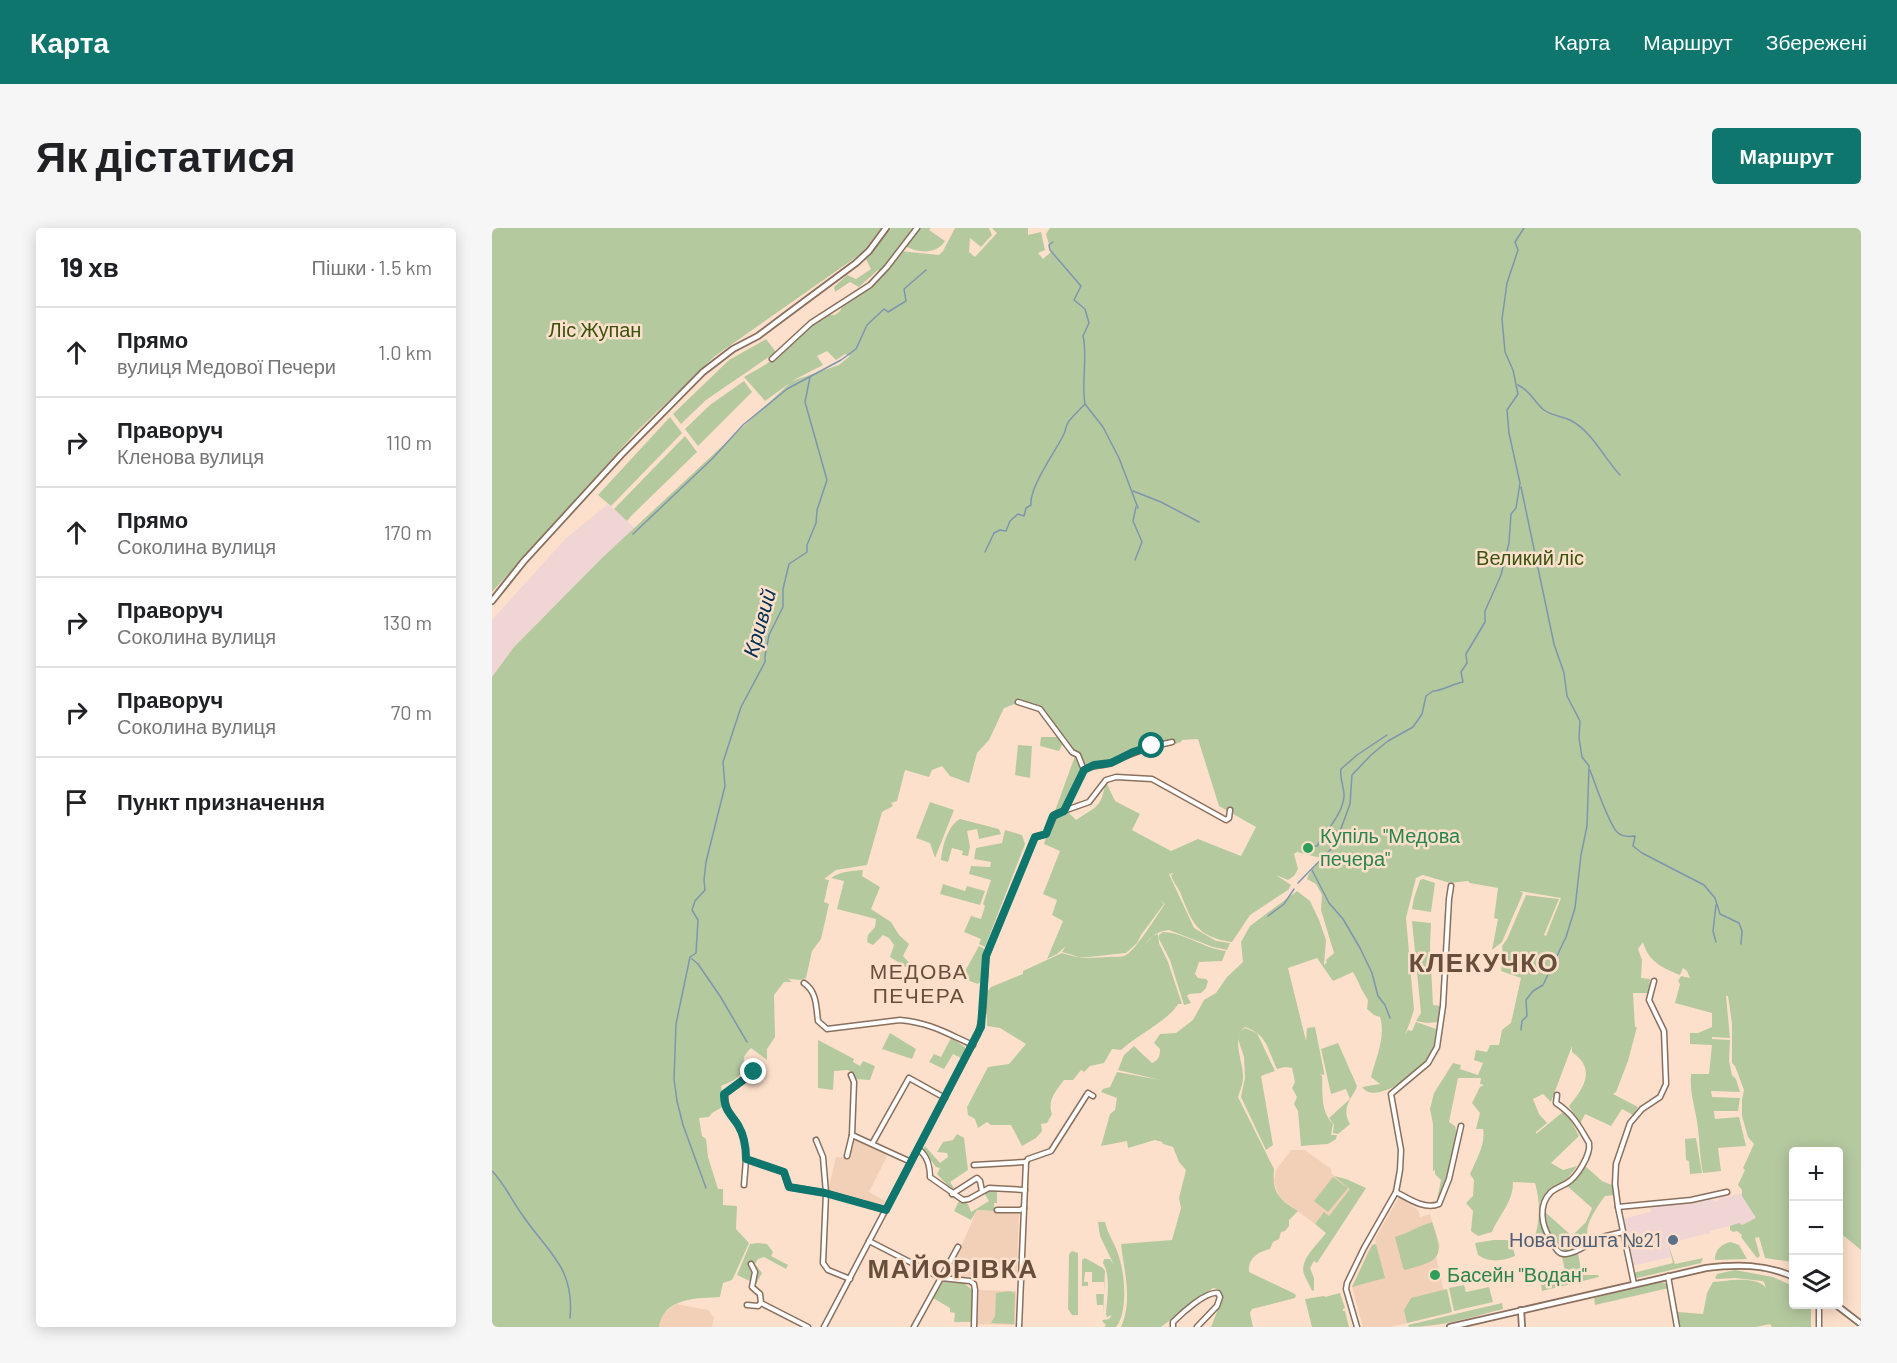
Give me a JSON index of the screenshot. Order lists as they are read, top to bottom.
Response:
{
  "districts": ["КЛЕКУЧКО", "МЕДОВА ПЕЧЕРА", "МАЙОРІВКА"],
  "water": ["Кривий"],
  "parks": ["Ліс Жупан", "Великий ліс"],
  "places": ["Купіль \"Медова печера\"", "Нова пошта №21", "Басейн \"Водан\""],
  "page": {
    "header": "Карта",
    "nav": ["Карта", "Маршрут", "Збережені"],
    "buttons": "Маршрут",
    "title": "Як дістатися",
    "heading": ["19 хв", "Пішки · 1.5 km"],
    "list": [
      ["Прямо", "вулиця Медової Печери", "1.0 km"],
      ["Праворуч", "Кленова вулиця", "110 m"],
      ["Прямо", "Соколина вулиця", "170 m"],
      ["Праворуч", "Соколина вулиця", "130 m"],
      ["Праворуч", "Соколина вулиця", "70 m"],
      "Пункт призначення"
    ],
    "map_buttons": ["+", "−"]
  }
}
